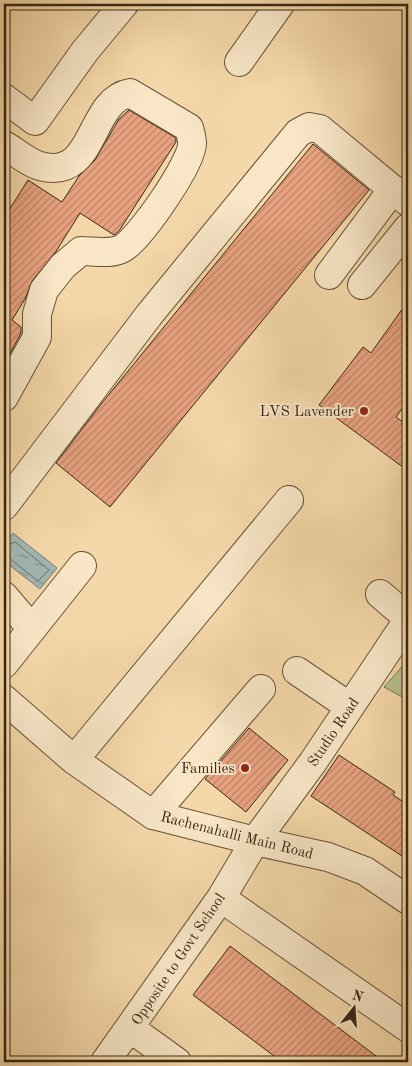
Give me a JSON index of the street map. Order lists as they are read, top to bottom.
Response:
{
  "streets": {
    "street": ["Studio Road", "Rachenahalli Main Road", "Opposite to Govt School"]
  },
  "crossings": [
    ["Studio Road", "Rachenahalli Main Road"],
    ["Studio Road", "Opposite to Govt School"],
    ["Rachenahalli Main Road", "Opposite to Govt School"]
  ],
  "places": ["LVS Lavender", "Families"],
  "north": "top"
}
